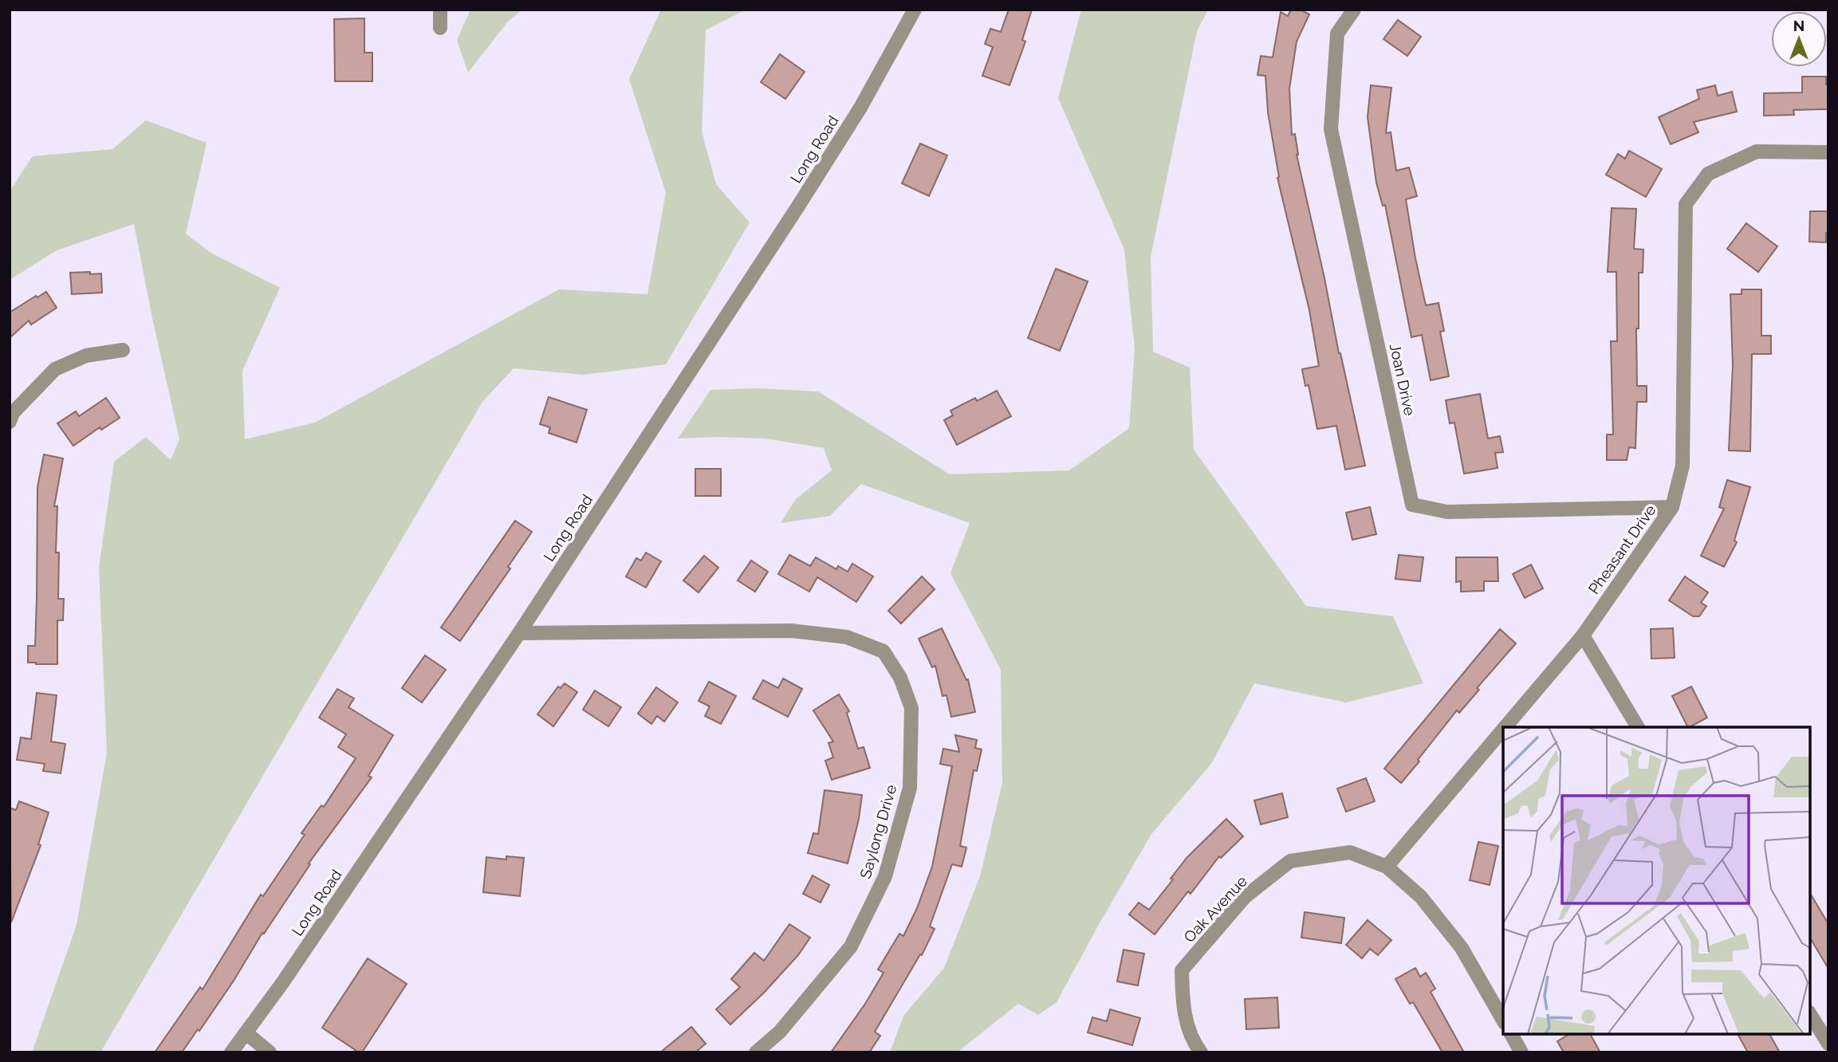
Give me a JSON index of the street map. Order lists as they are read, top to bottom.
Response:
{
  "streets": {
    "street": [
      "Long Road",
      "Joan Drive",
      "Pheasant Drive",
      "Saylong Drive",
      "Oak Avenue"
    ]
  },
  "crossings": [
    ["Long Road", "Saylong Drive"],
    ["Joan Drive", "Pheasant Drive"],
    ["Pheasant Drive", "Oak Avenue"]
  ],
  "north": "top"
}
